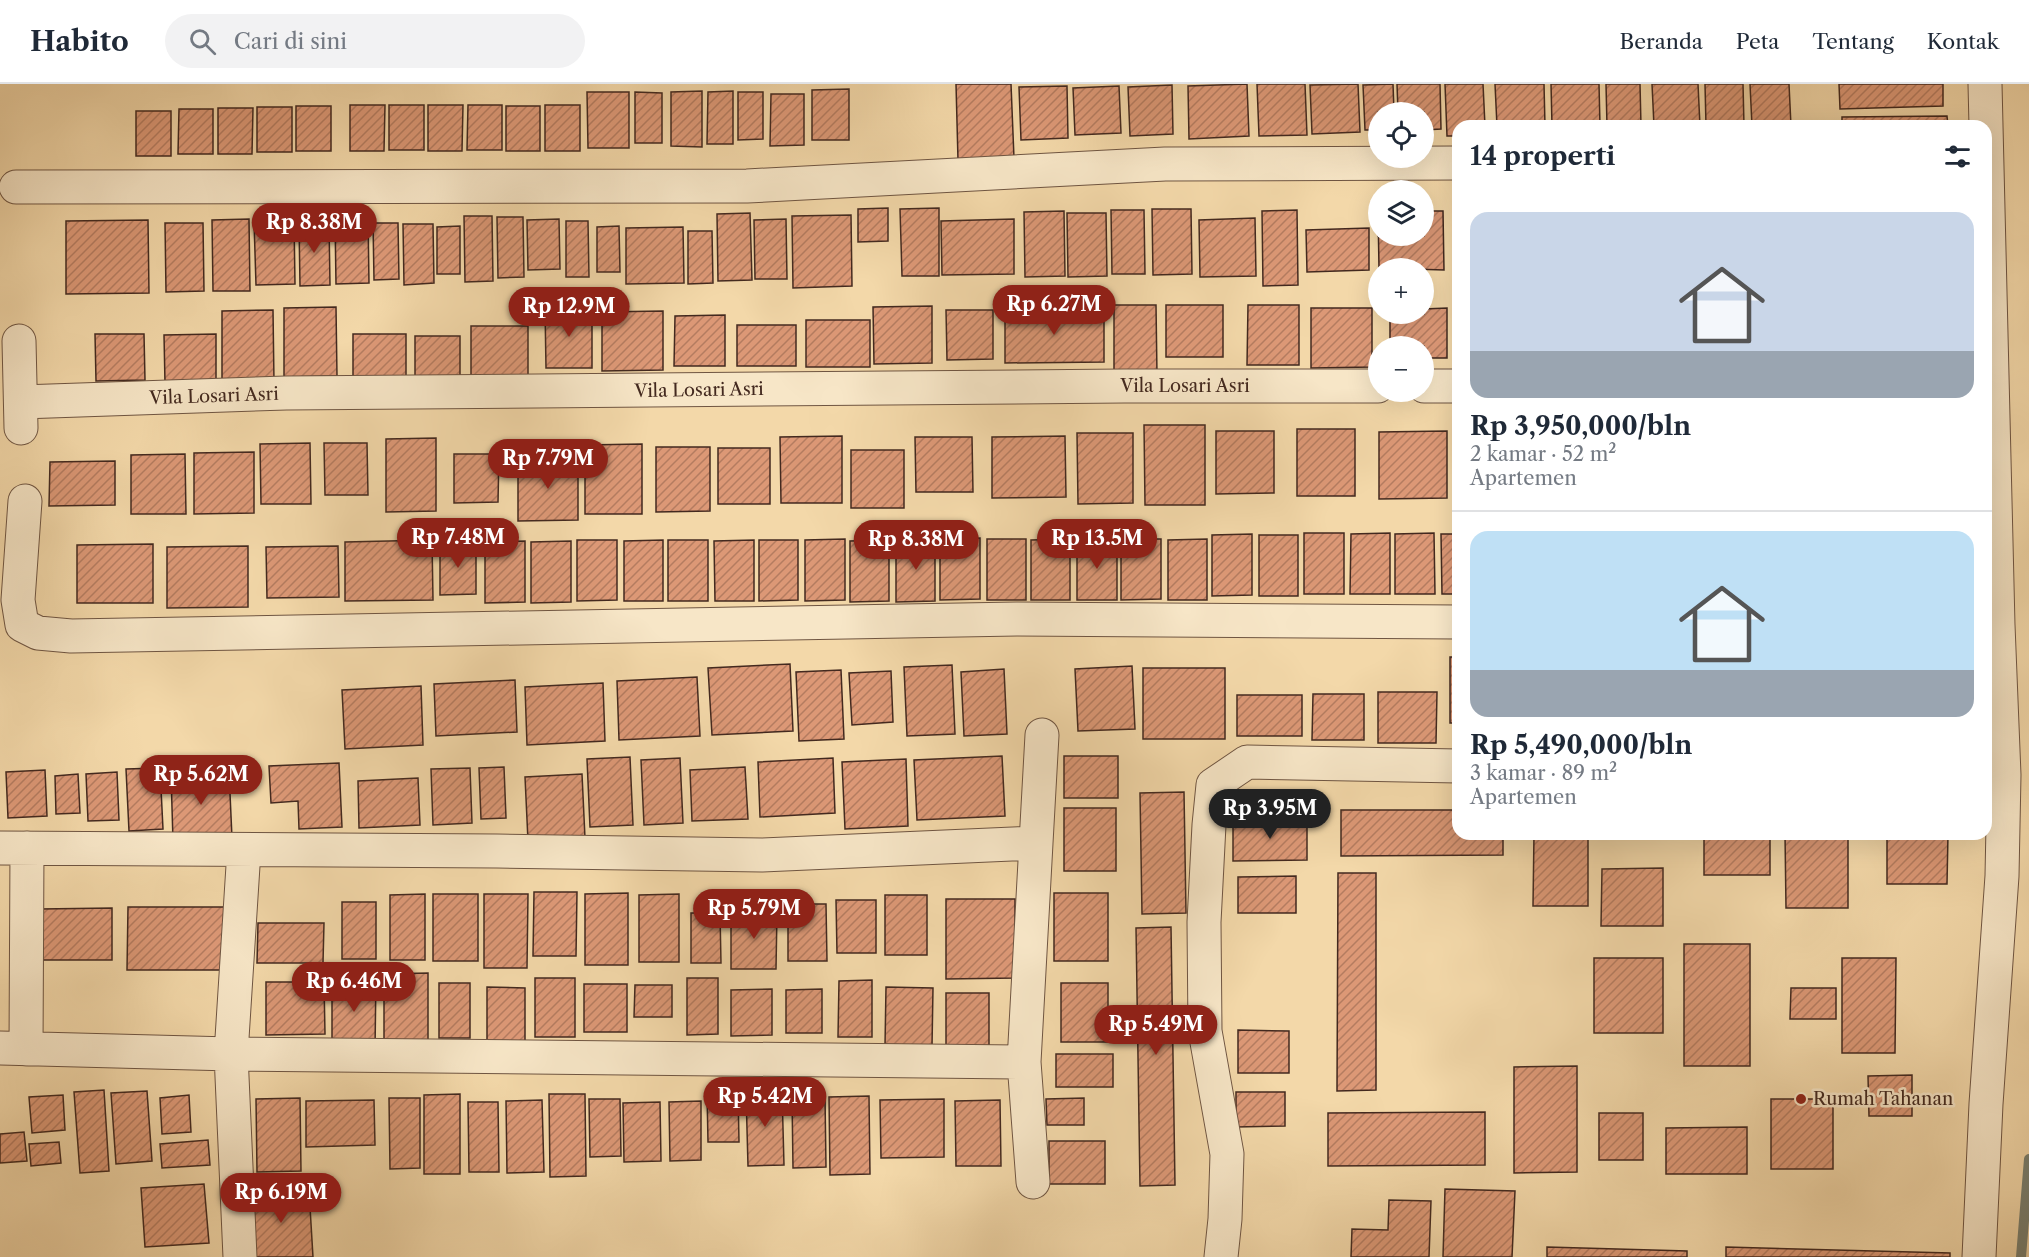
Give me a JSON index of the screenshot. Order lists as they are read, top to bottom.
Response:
{
  "streets": {
    "street": ["Vila Losari Asri"]
  },
  "places": ["Rumah Tahanan"],
  "page": {
    "header": "Habito",
    "search": "Cari di sini",
    "nav": [
      "Beranda",
      "Peta",
      "Tentang",
      "Kontak"
    ],
    "map_buttons": ["+", "−"],
    "heading": "14 properti",
    "list": [
      {
        "name": "Rp 3,950,000/bln",
        "note": "2 kamar · 52 m² · Apartemen"
      },
      {
        "name": "Rp 5,490,000/bln",
        "note": "3 kamar · 89 m² · Apartemen"
      }
    ],
    "price": [
      "Rp 8.38M",
      "Rp 6.27M",
      "Rp 12.9M",
      "Rp 7.79M",
      "Rp 7.48M",
      "Rp 13.5M",
      "Rp 8.38M",
      "Rp 5.62M",
      "Rp 3.95M",
      "Rp 5.79M",
      "Rp 6.46M",
      "Rp 5.49M",
      "Rp 5.42M",
      "Rp 6.19M"
    ]
  }
}
